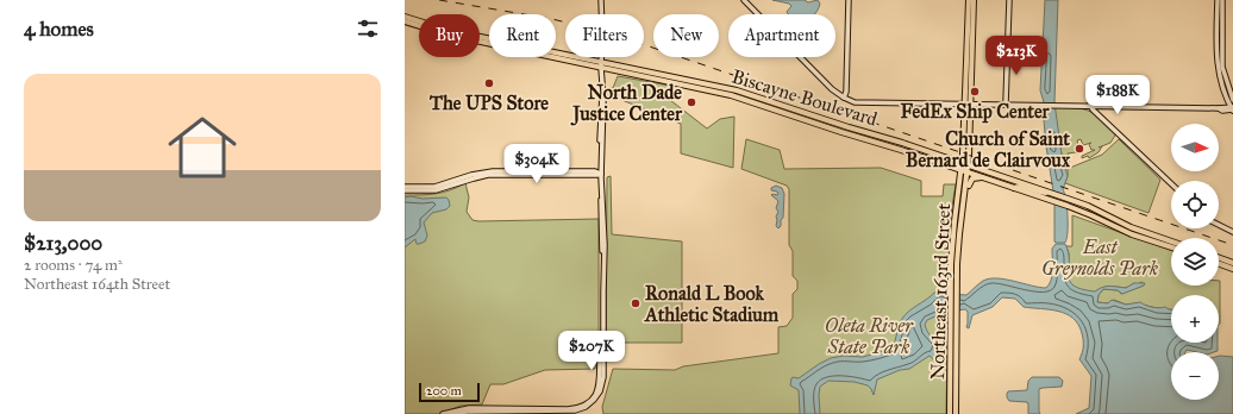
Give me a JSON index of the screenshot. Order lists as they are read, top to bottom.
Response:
{
  "streets": {
    "main road": ["Biscayne Boulevard", "Northeast 163rd Street"]
  },
  "crossings": [
    ["Biscayne Boulevard", "Northeast 163rd Street"]
  ],
  "parks": ["East Greynolds Park", "Oleta River State Park"],
  "places": [
    "The UPS Store",
    "FedEx Ship Center",
    "North Dade Justice Center",
    "Church of Saint Bernard de Clairvoux",
    "Ronald L Book Athletic Stadium"
  ],
  "scale_bar": "200 m",
  "north": "right",
  "page": {
    "heading": "4 homes",
    "chip": [
      "Buy",
      "Rent",
      "Filters",
      "New",
      "Apartment"
    ],
    "price": [
      "$213K",
      "$188K",
      "$304K",
      "$207K"
    ],
    "list": [
      {
        "name": "$213,000",
        "note": "2 rooms · 74 m² · Northeast 164th Street"
      }
    ],
    "map_buttons": ["+", "−"],
    "scale": "200 m"
  }
}
